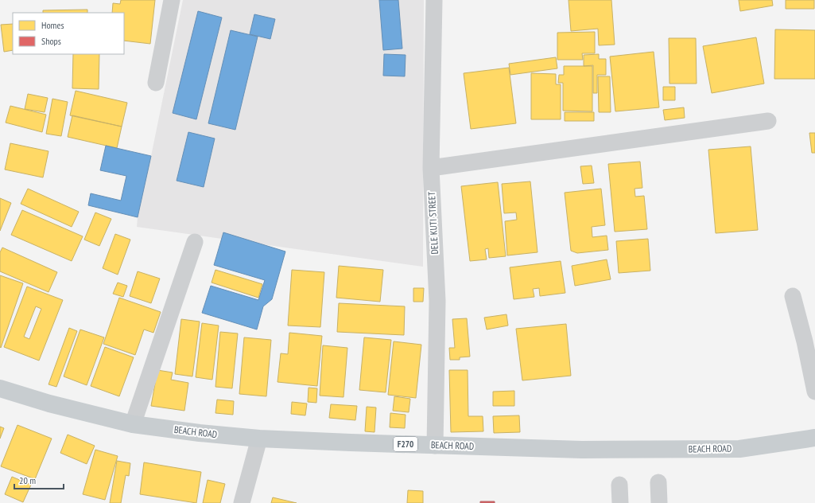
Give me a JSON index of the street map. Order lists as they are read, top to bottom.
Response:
{
  "streets": {
    "main road": ["BEACH ROAD", "F270"],
    "street": ["DELE KUTI STREET"]
  },
  "crossings": [
    ["DELE KUTI STREET", "BEACH ROAD"]
  ],
  "legend": ["Homes", "Shops"],
  "scale_bar": "20 m"
}
